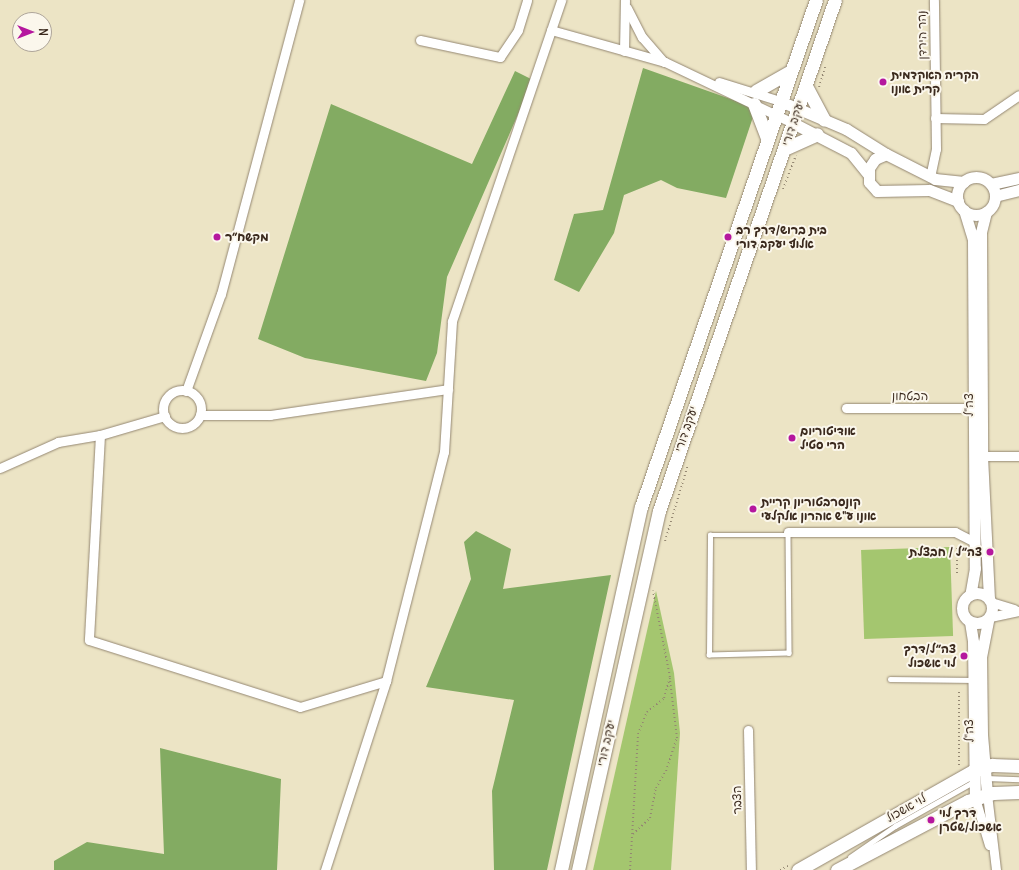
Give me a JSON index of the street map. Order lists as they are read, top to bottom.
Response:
{
  "streets": {
    "main road": ["יעקב דורי", "לוי אשכול"],
    "street": [
      "נהר הירדן",
      "הבטחון",
      "צה\"ל",
      "הצבר"
    ]
  },
  "crossings": [
    ["הבטחון", "צה\"ל"],
    ["צה\"ל", "לוי אשכול"]
  ],
  "places": [
    "הקריה האקדמית קרית אונו",
    "מקשח״ר",
    "בית ברוש/דרך רב אלוף יעקב דורי",
    "אודיטוריום הרי סטיל",
    "קונסרבטוריון קריית אונו ע\"ש אהרון אלקלעי",
    "צה״ל / חבצלת",
    "צה״ל/דרך לוי אשכול",
    "דרך לוי אשכול/שטרן"
  ],
  "north": "right"
}
